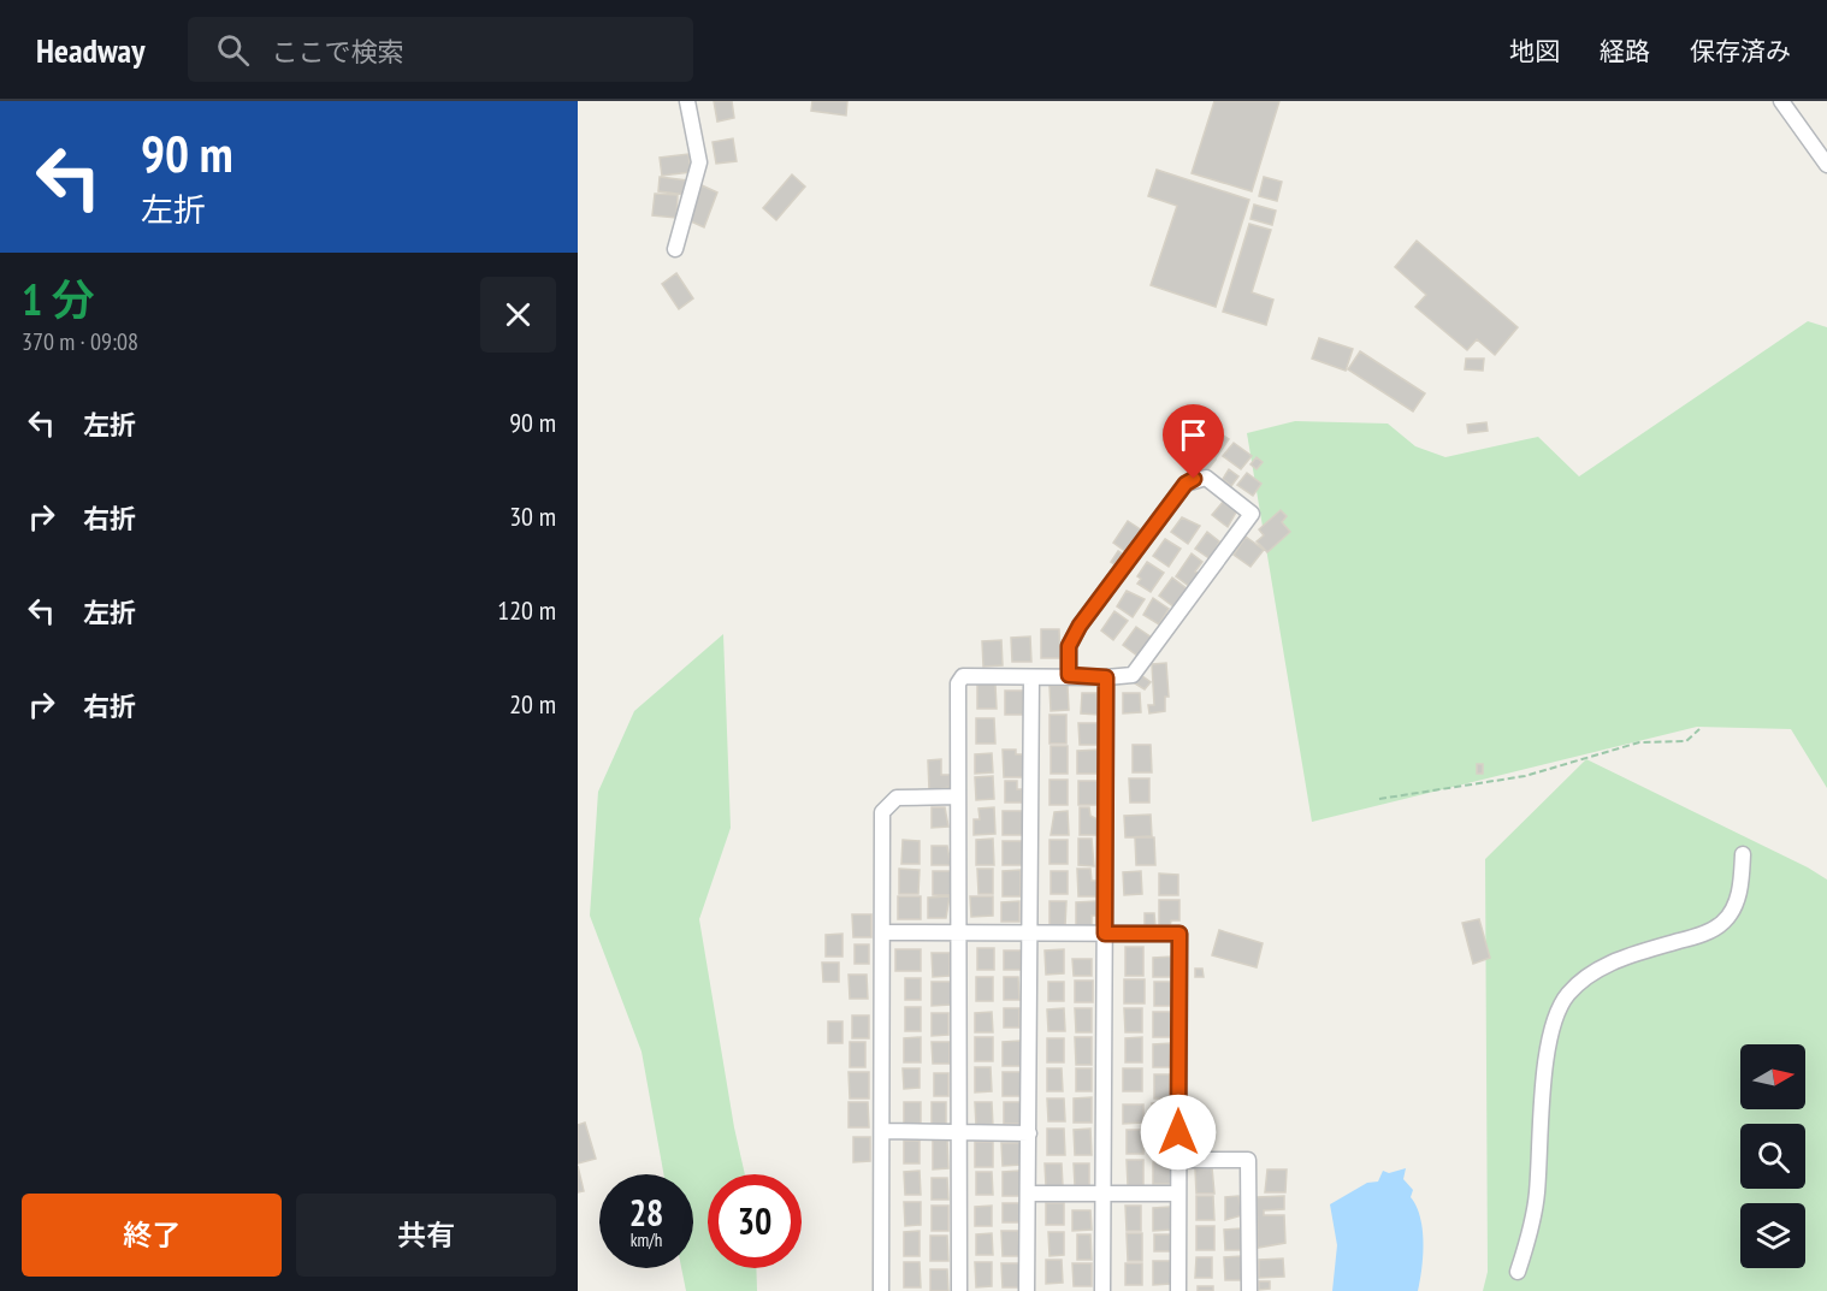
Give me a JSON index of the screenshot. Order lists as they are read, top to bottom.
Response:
{
  "north": "right",
  "page": {
    "header": "Headway",
    "search": "ここで検索",
    "nav": ["地図", "経路", "保存済み"],
    "turn": ["90 m", "左折"],
    "heading": ["1 分", "370 m · 09:08"],
    "list": [
      {
        "name": "左折",
        "value": "90 m"
      },
      {
        "name": "右折",
        "value": "30 m"
      },
      {
        "name": "左折",
        "value": "120 m"
      },
      {
        "name": "右折",
        "value": "20 m"
      }
    ],
    "speed": "28 km/h",
    "limit": "30",
    "buttons": ["終了", "共有"]
  }
}
